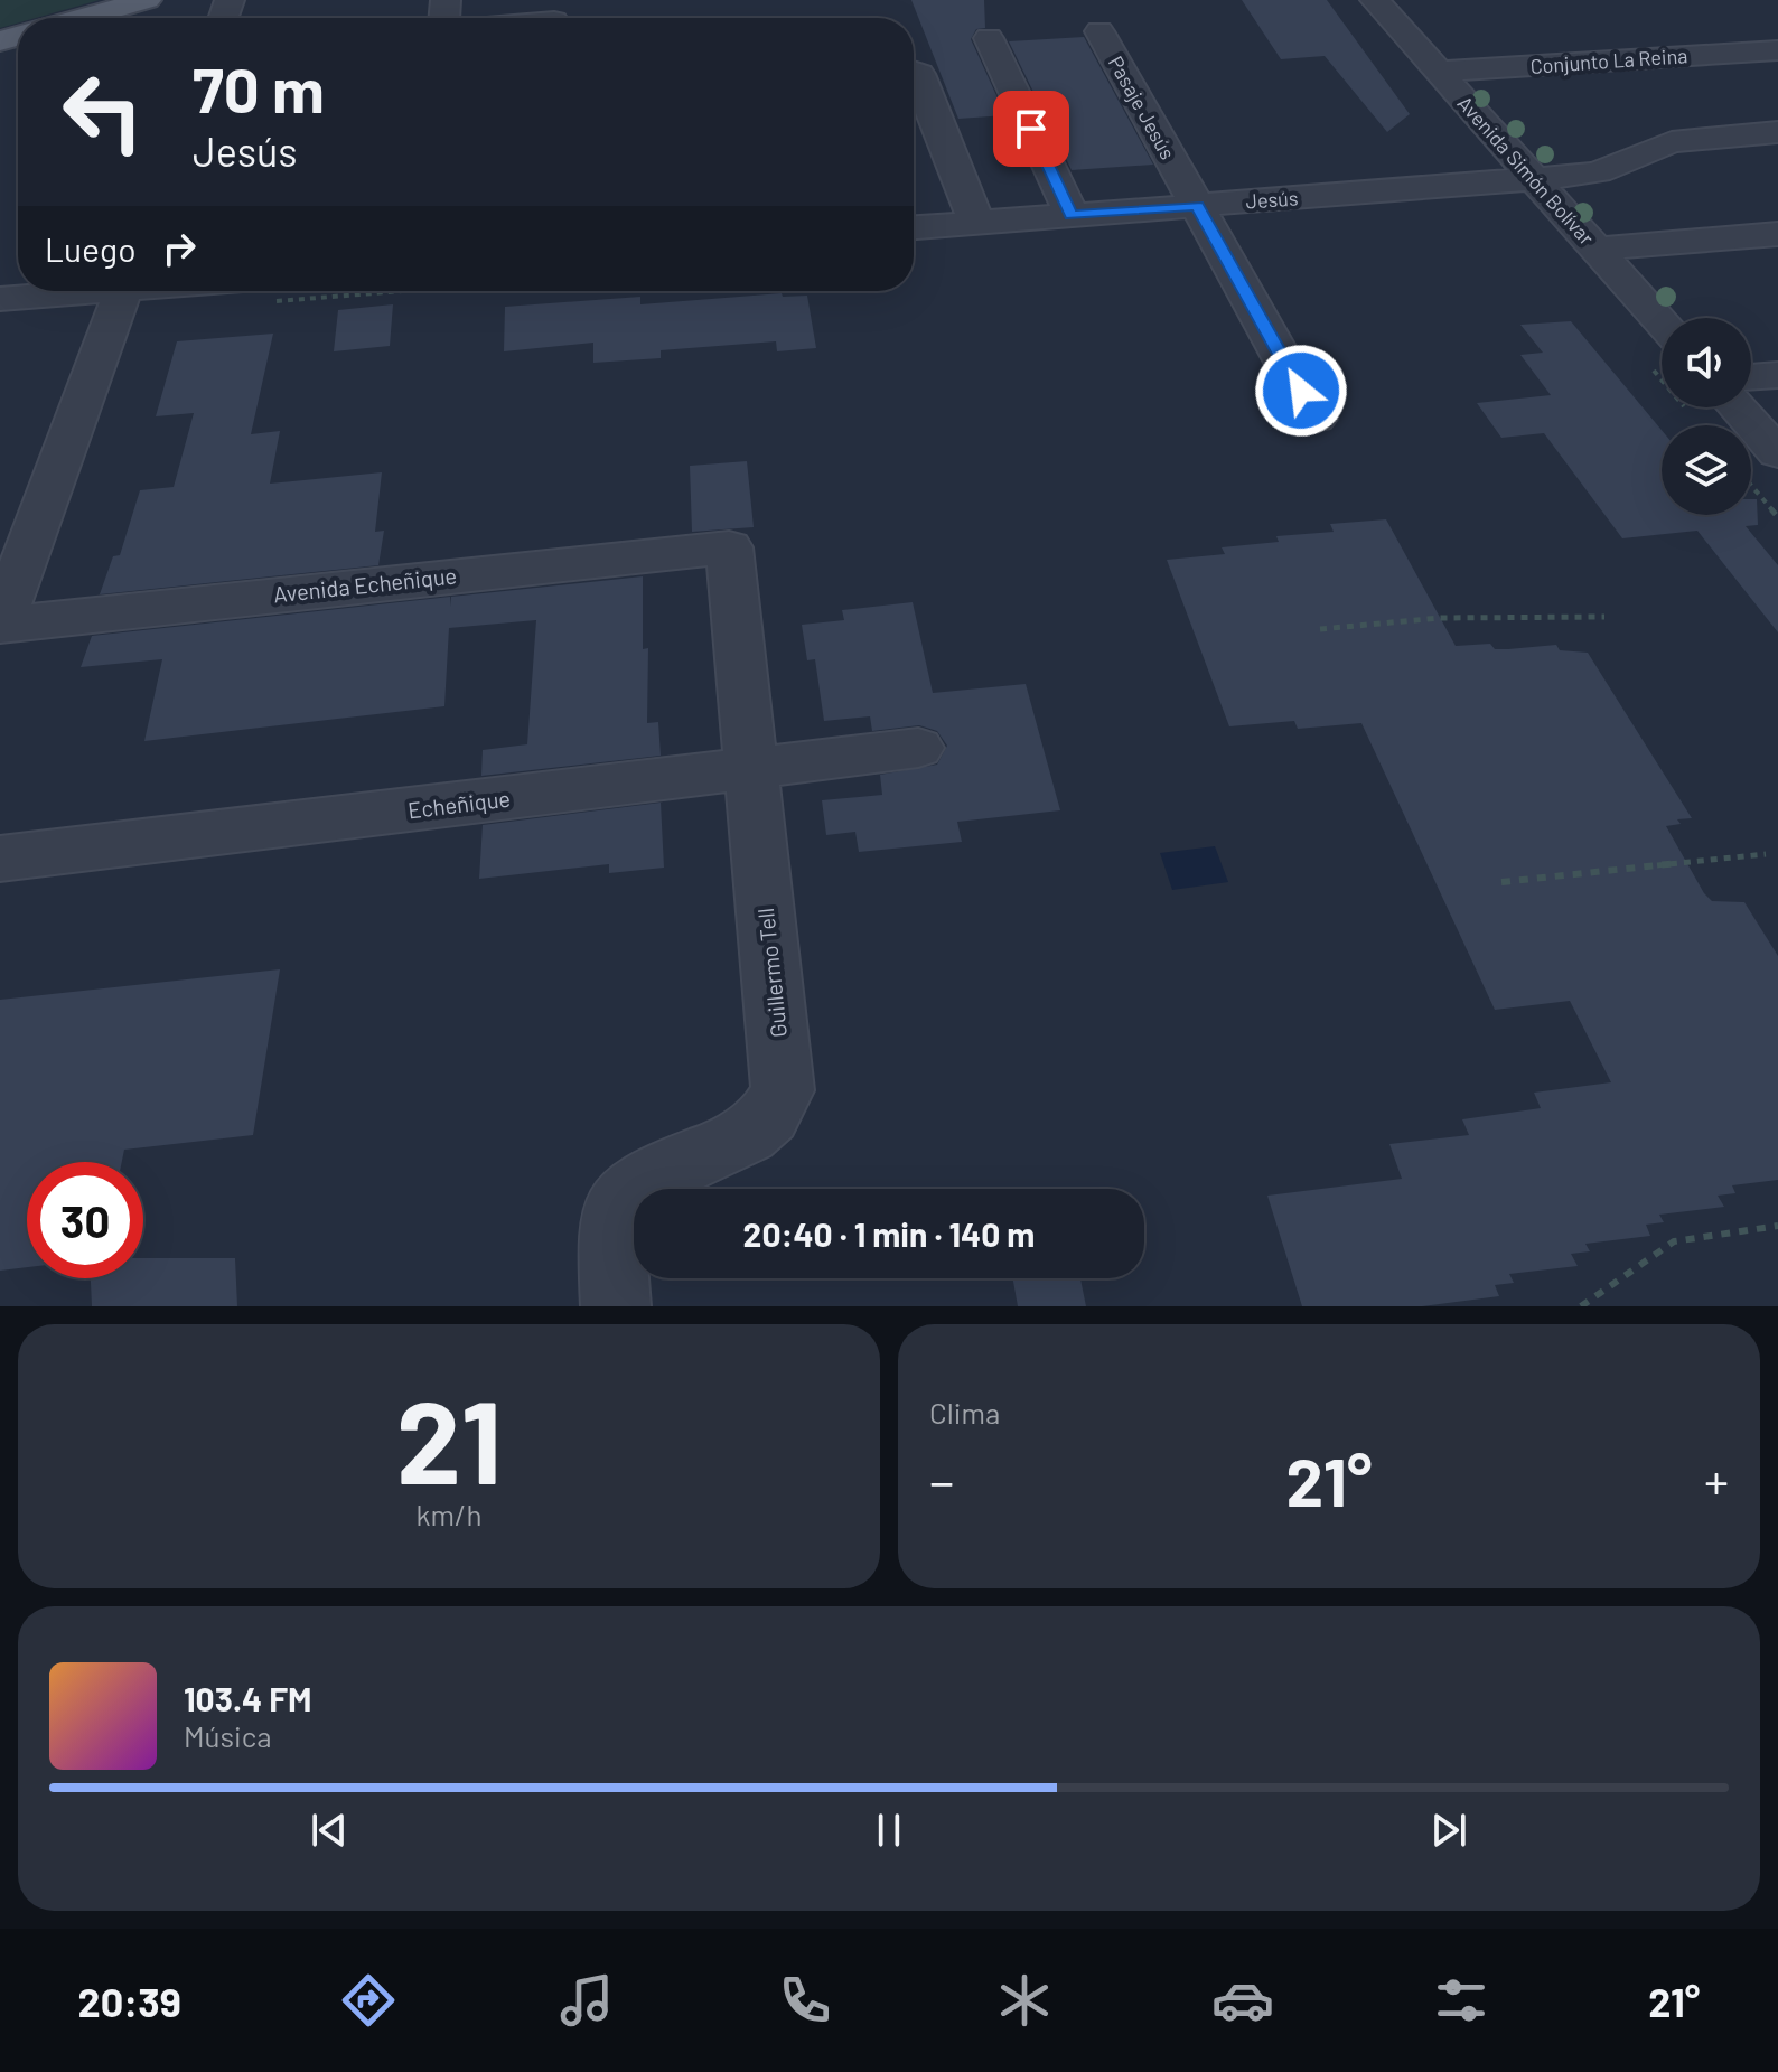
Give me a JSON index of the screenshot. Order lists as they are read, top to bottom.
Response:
{
  "streets": {
    "street": [
      "Conjunto La Reina",
      "Pasaje Jesús",
      "Avenida Simón Bolívar",
      "Jesús",
      "Avenida Echeñique",
      "Echeñique",
      "Guillermo Tell"
    ]
  },
  "crossings": [
    ["Conjunto La Reina", "Avenida Simón Bolívar"],
    ["Pasaje Jesús", "Jesús"],
    ["Avenida Simón Bolívar", "Jesús"],
    ["Avenida Echeñique", "Guillermo Tell"],
    ["Echeñique", "Guillermo Tell"]
  ],
  "page": {
    "turn": ["70 m", "Jesús"],
    "then": "Luego",
    "limit": "30",
    "trip": "20:40 · 1 min · 140 m",
    "tile": [
      ["21", "km/h"],
      "Clima"
    ],
    "heat": ["−", "21°", "+"],
    "song": ["103.4 FM", "Música"],
    "tabs": ["20:39", "21°"]
  }
}
